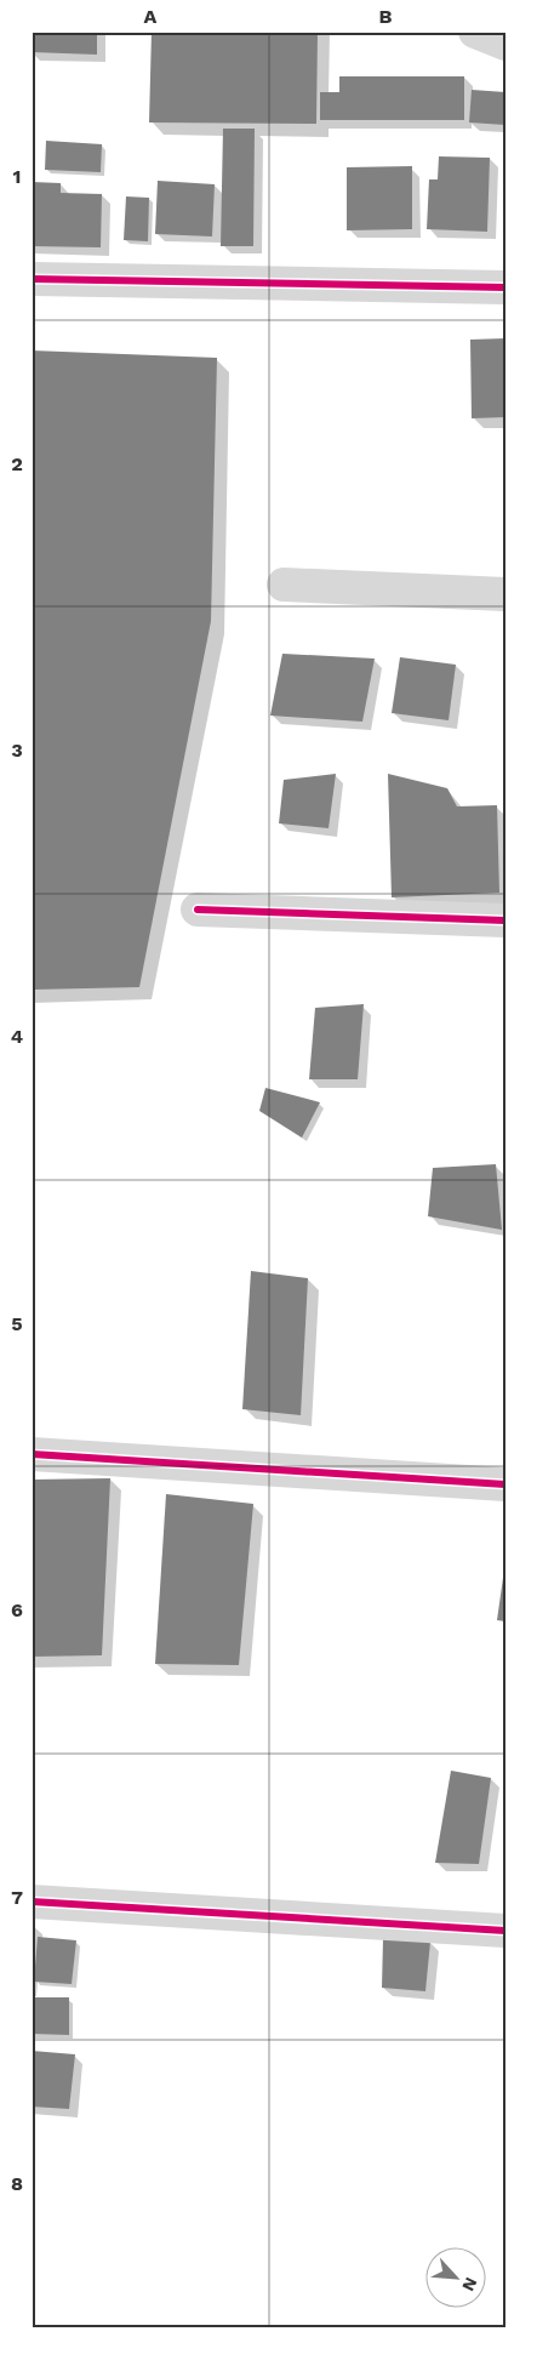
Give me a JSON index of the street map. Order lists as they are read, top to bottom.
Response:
{
  "north": "bottom right",
  "grid": {
    "columns": ["A", "B"],
    "rows": [
      "1",
      "2",
      "3",
      "4",
      "5",
      "6",
      "7",
      "8"
    ]
  }
}
